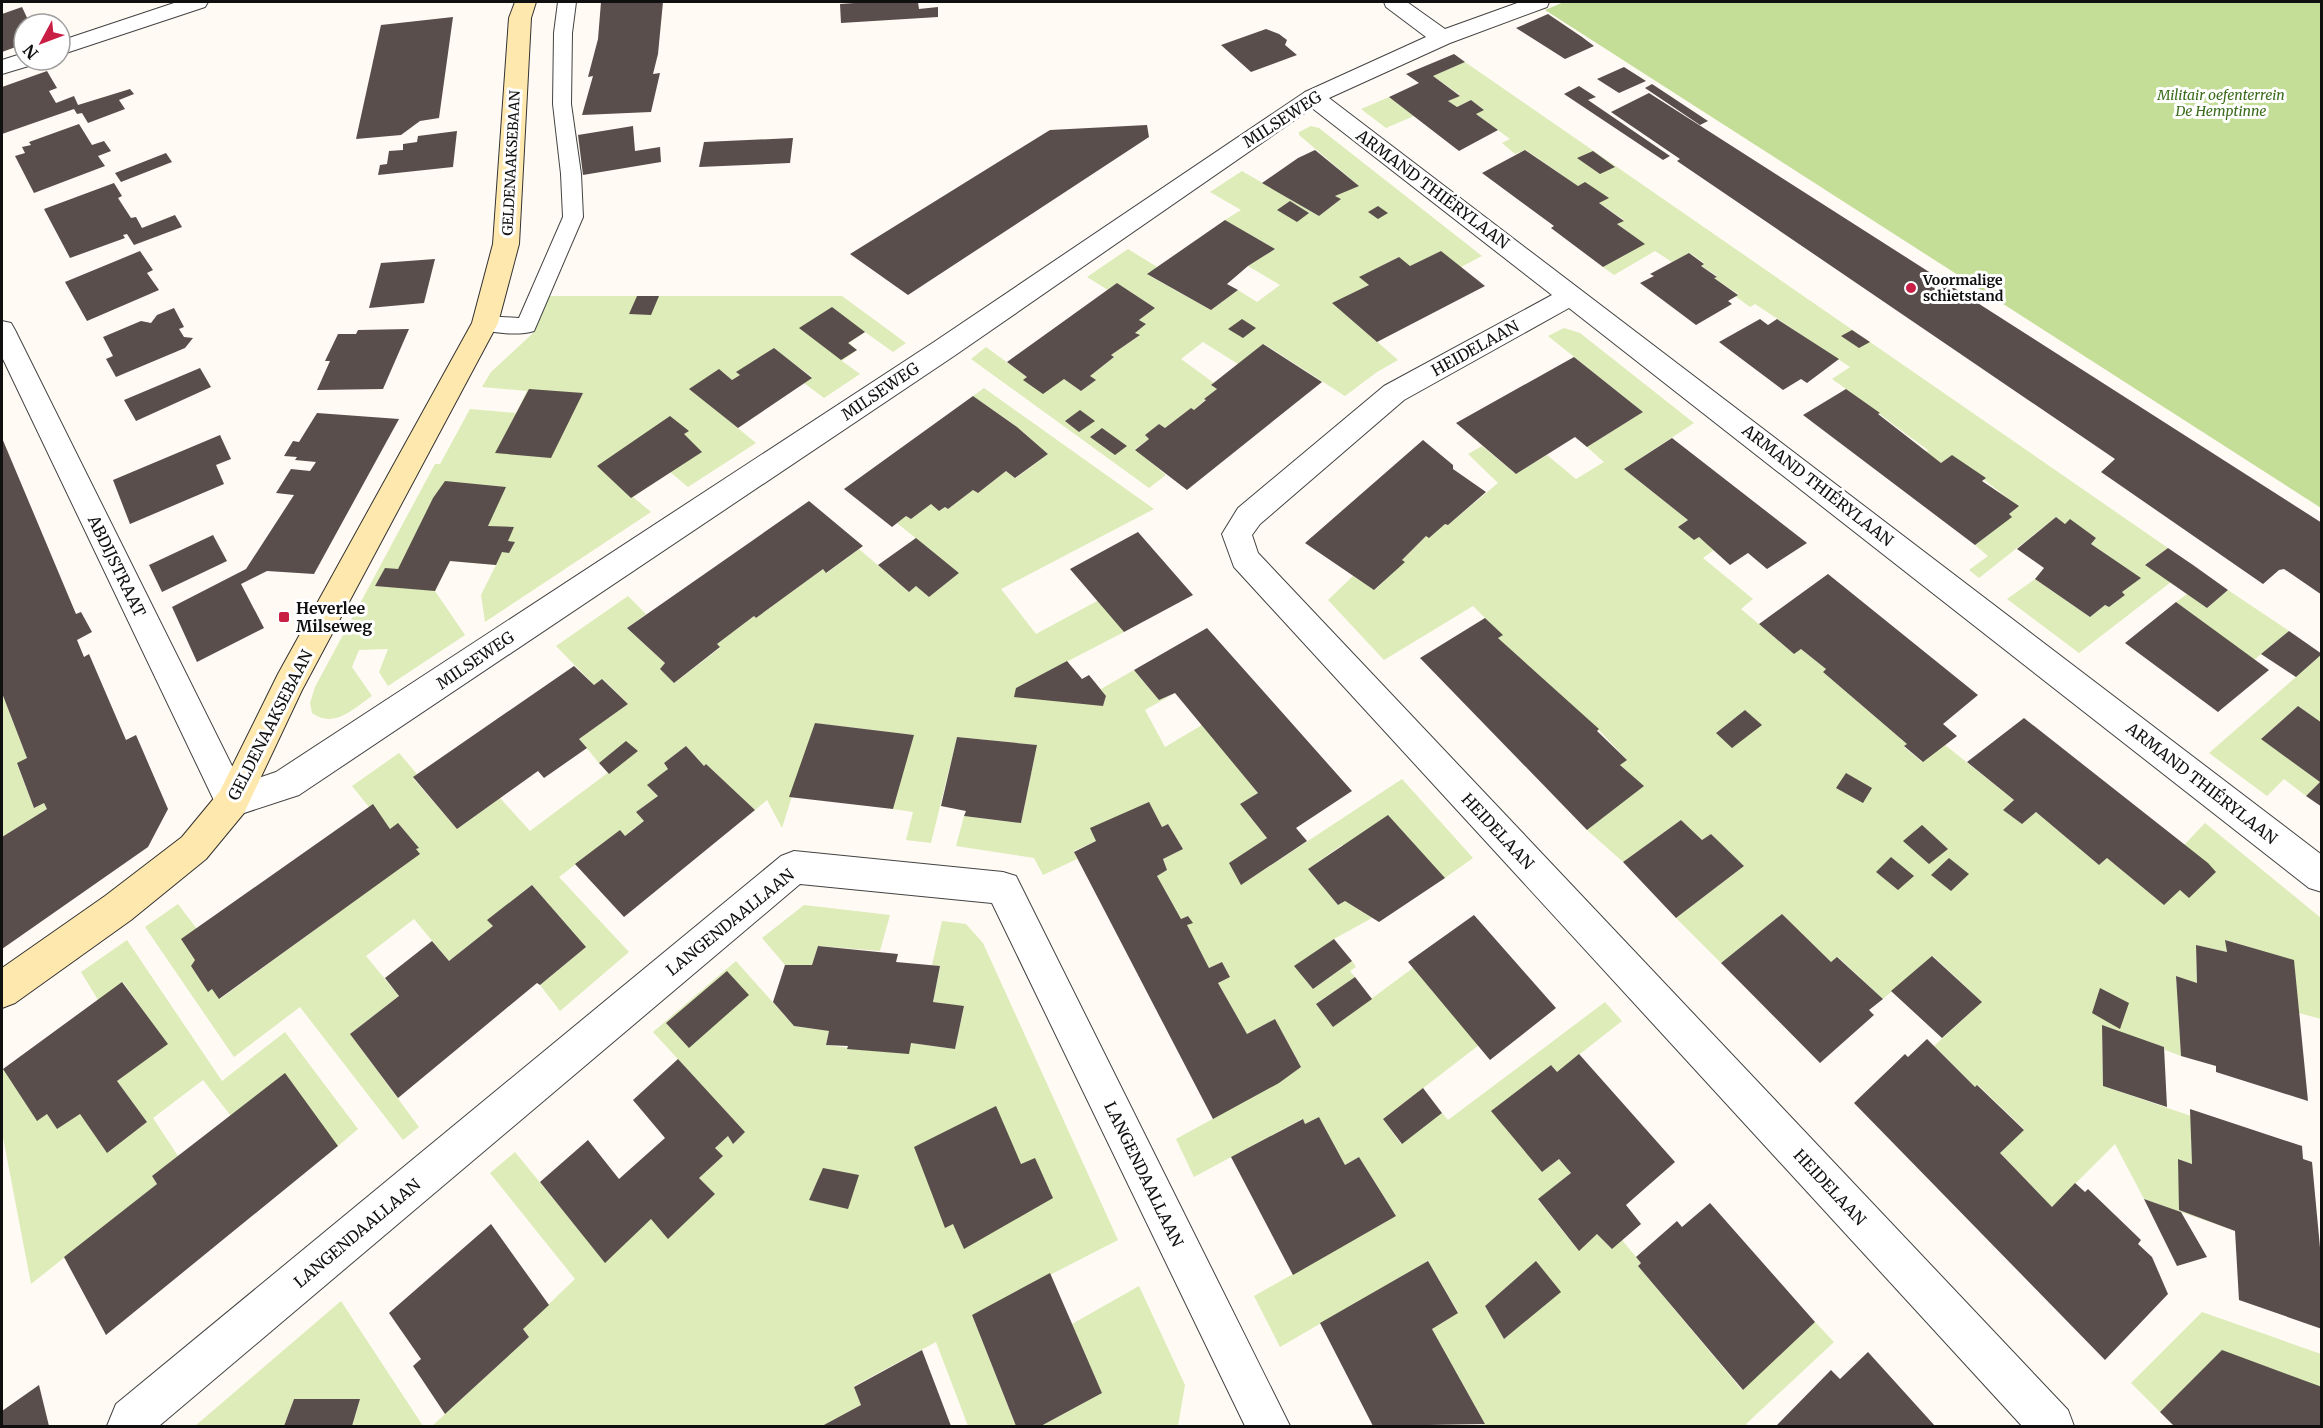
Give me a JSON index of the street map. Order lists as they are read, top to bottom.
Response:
{
  "streets": {
    "street": [
      "MILSEWEG",
      "GELDENAAKSEBAAN",
      "ARMAND THIÉRYLAAN",
      "HEIDELAAN",
      "ABDIJSTRAAT",
      "LANGENDAALLAAN"
    ]
  },
  "crossings": [
    ["MILSEWEG", "GELDENAAKSEBAAN"],
    ["MILSEWEG", "ARMAND THIÉRYLAAN"],
    ["MILSEWEG", "ABDIJSTRAAT"],
    ["GELDENAAKSEBAAN", "ABDIJSTRAAT"],
    ["ARMAND THIÉRYLAAN", "HEIDELAAN"]
  ],
  "parks": ["Militair oefenterrein De Hemptinne"],
  "places": {
    "other": ["Voormalige schietstand"],
    "transit": ["Heverlee Milseweg"]
  },
  "north": "bottom left"
}
